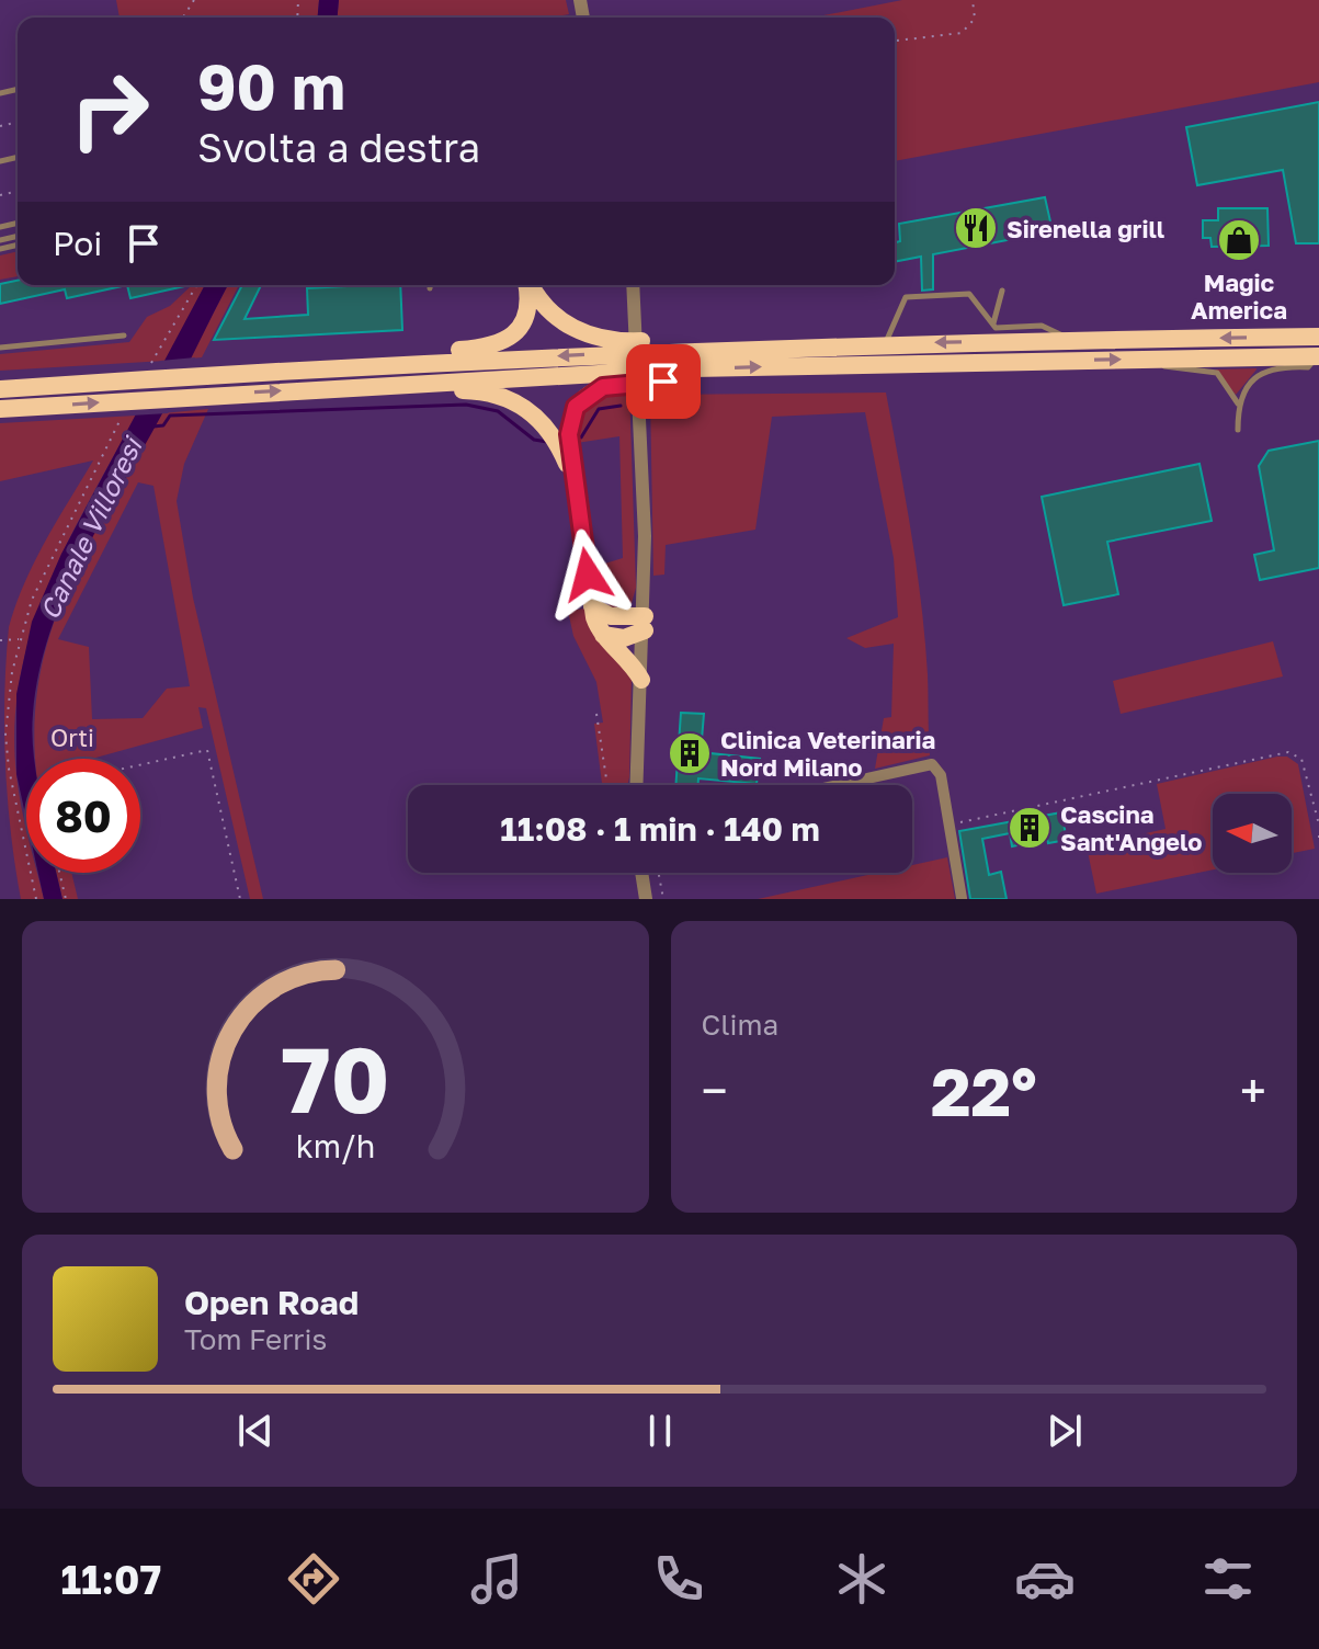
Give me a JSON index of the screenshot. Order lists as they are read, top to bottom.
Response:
{
  "water": ["Canale Villoresi"],
  "parks": ["Orti"],
  "places": {
    "restaurant": ["Sirenella grill"],
    "shop": ["Magic America"],
    "building": ["Clinica Veterinaria Nord Milano", "Cascina Sant'Angelo"]
  },
  "north": "left",
  "page": {
    "turn": ["90 m", "Svolta a destra"],
    "then": "Poi",
    "limit": "80",
    "trip": "11:08 · 1 min · 140 m",
    "tile": "Clima",
    "heat": ["−", "22°", "+"],
    "song": ["Open Road", "Tom Ferris"],
    "tabs": "11:07",
    "gauge": ["70", "km/h"]
  }
}
